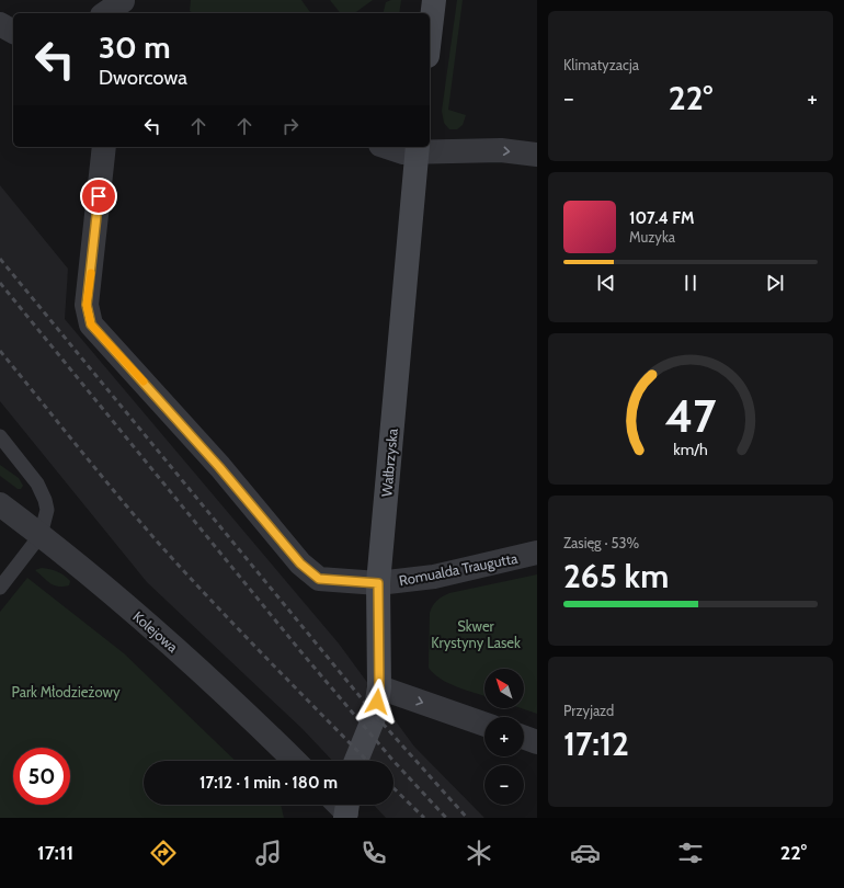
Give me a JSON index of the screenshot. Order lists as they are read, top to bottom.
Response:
{
  "streets": {
    "main road": ["Wałbrzyska"],
    "street": ["Romualda Traugutta", "Kolejowa"]
  },
  "crossings": [
    ["Wałbrzyska", "Romualda Traugutta"]
  ],
  "parks": ["Skwer Krystyny Lasek", "Park Młodzieżowy"],
  "north": "top left",
  "page": {
    "tile": [
      "Klimatyzacja",
      ["Zasięg · 53%", "265 km"],
      ["Przyjazd", "17:12"]
    ],
    "turn": ["30 m", "Dworcowa"],
    "heat": ["−", "22°", "+"],
    "song": ["107.4 FM", "Muzyka"],
    "map_buttons": ["+", "−"],
    "limit": "50",
    "trip": "17:12 · 1 min · 180 m",
    "tabs": ["17:11", "22°"],
    "gauge": ["47", "km/h"]
  }
}
